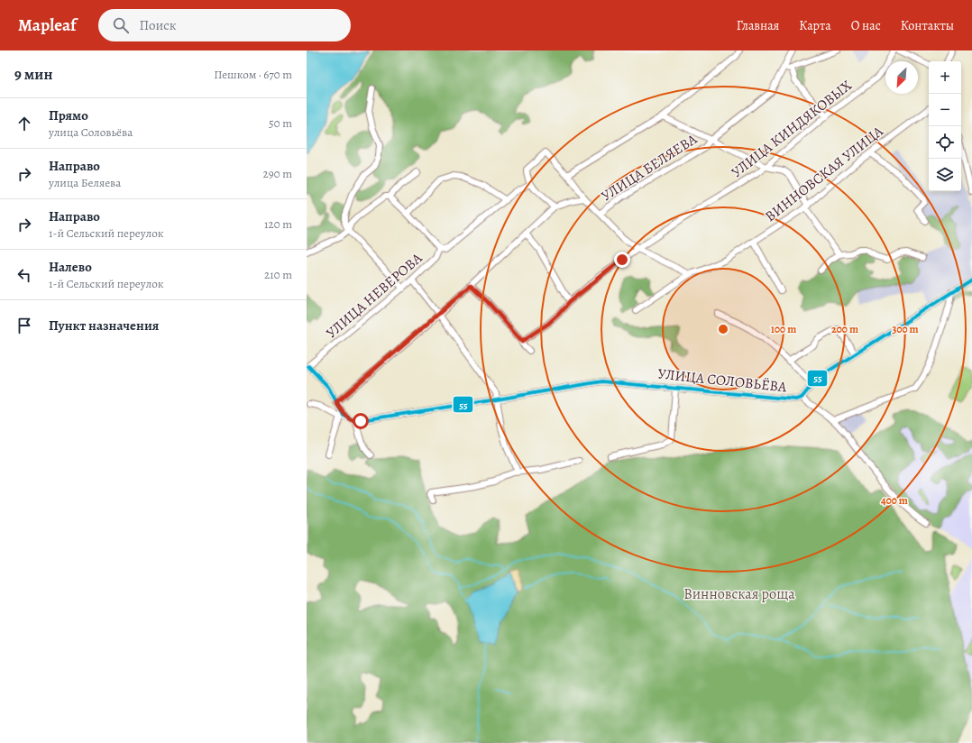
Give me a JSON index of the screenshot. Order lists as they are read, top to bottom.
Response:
{
  "streets": {
    "street": [
      "УЛИЦА КИНДЯКОВЫХ",
      "УЛИЦА БЕЛЯЕВА",
      "ВИННОВСКАЯ УЛИЦА",
      "УЛИЦА НЕВЕРОВА",
      "УЛИЦА СОЛОВЬЁВА"
    ]
  },
  "parks": ["Винновская роща"],
  "lines": ["transit line 55"],
  "north": "bottom left",
  "page": {
    "header": "Mapleaf",
    "search": "Поиск",
    "nav": [
      "Главная",
      "Карта",
      "О нас",
      "Контакты"
    ],
    "heading": ["9 мин", "Пешком · 670 m"],
    "map_buttons": ["+", "−"],
    "list": [
      ["Прямо", "улица Соловьёва", "50 m"],
      ["Направо", "улица Беляева", "290 m"],
      ["Направо", "1-й Сельский переулок", "120 m"],
      ["Налево", "1-й Сельский переулок", "210 m"],
      "Пункт назначения"
    ]
  },
  "rings": [
    "100 m",
    "200 m",
    "300 m",
    "400 m"
  ]
}
